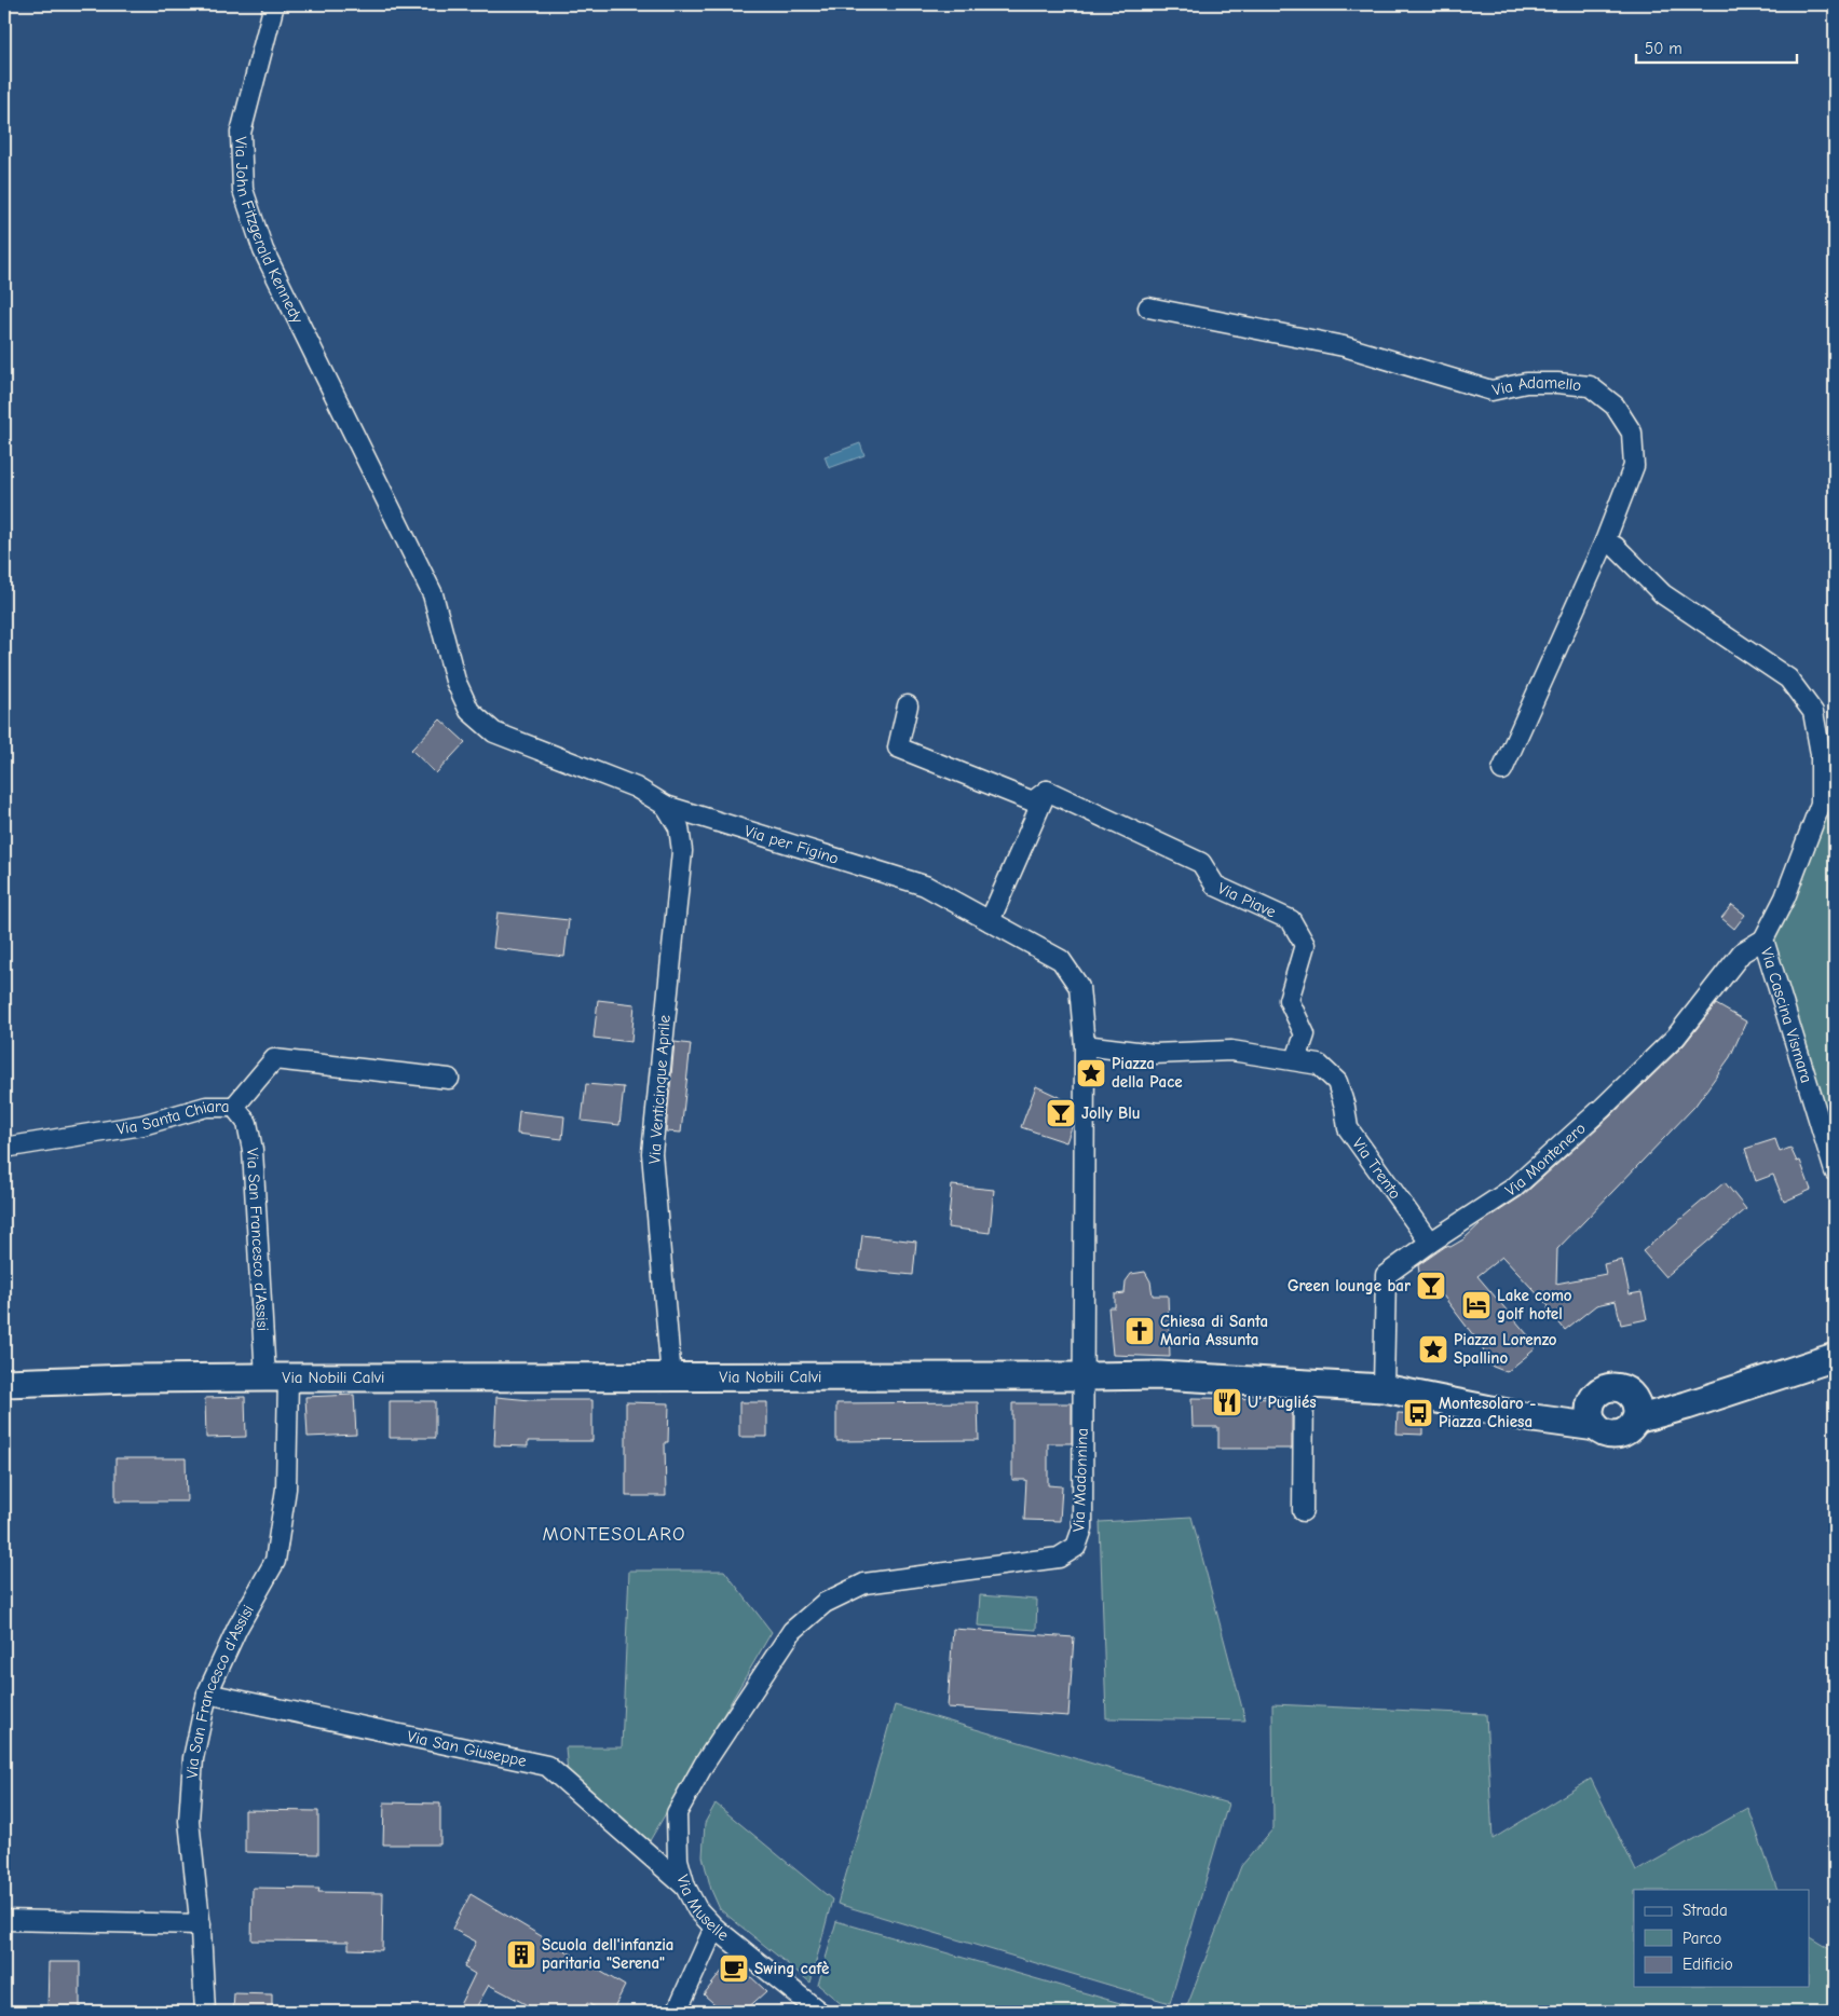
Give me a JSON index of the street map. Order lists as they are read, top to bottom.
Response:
{
  "streets": {
    "main road": ["Via Nobili Calvi"],
    "street": [
      "Via John Fitzgerald Kennedy",
      "Via Adamello",
      "Via per Figino",
      "Via Piave",
      "Via Cascina Vismara",
      "Via Venticinque Aprile",
      "Via Santa Chiara",
      "Via Montenero",
      "Via Trento",
      "Via San Francesco d'Assisi",
      "Via Madonnina",
      "Via San Giuseppe",
      "Via Muselle"
    ]
  },
  "crossings": [
    ["Via John Fitzgerald Kennedy", "Via per Figino"],
    ["Via Adamello", "Via Cascina Vismara"],
    ["Via per Figino", "Via Venticinque Aprile"],
    ["Via per Figino", "Via Madonnina"],
    ["Via Piave", "Via Trento"],
    ["Via Cascina Vismara", "Via Montenero"],
    ["Via Venticinque Aprile", "Via Nobili Calvi"],
    ["Via Santa Chiara", "Via San Francesco d'Assisi"],
    ["Via Montenero", "Via Trento"],
    ["Via Montenero", "Via Nobili Calvi"],
    ["Via San Francesco d'Assisi", "Via Nobili Calvi"],
    ["Via San Francesco d'Assisi", "Via San Giuseppe"],
    ["Via Nobili Calvi", "Via Madonnina"],
    ["Via Madonnina", "Via Muselle"],
    ["Via San Giuseppe", "Via Muselle"]
  ],
  "districts": ["MONTESOLARO"],
  "places": {
    "place": ["Piazza della Pace", "Piazza Lorenzo Spallino"],
    "bar": ["Jolly Blu", "Green lounge bar"],
    "hotel": ["Lake como golf hotel"],
    "church": ["Chiesa di Santa Maria Assunta"],
    "restaurant": ["U' Pugliés"],
    "bus stop": ["Montesolaro - Piazza Chiesa"],
    "building": ["Scuola dell'infanzia paritaria \"Serena\""],
    "cafe": ["Swing cafè"]
  },
  "legend": ["Strada", "Parco", "Edificio"],
  "scale_bar": "50 m"
}
